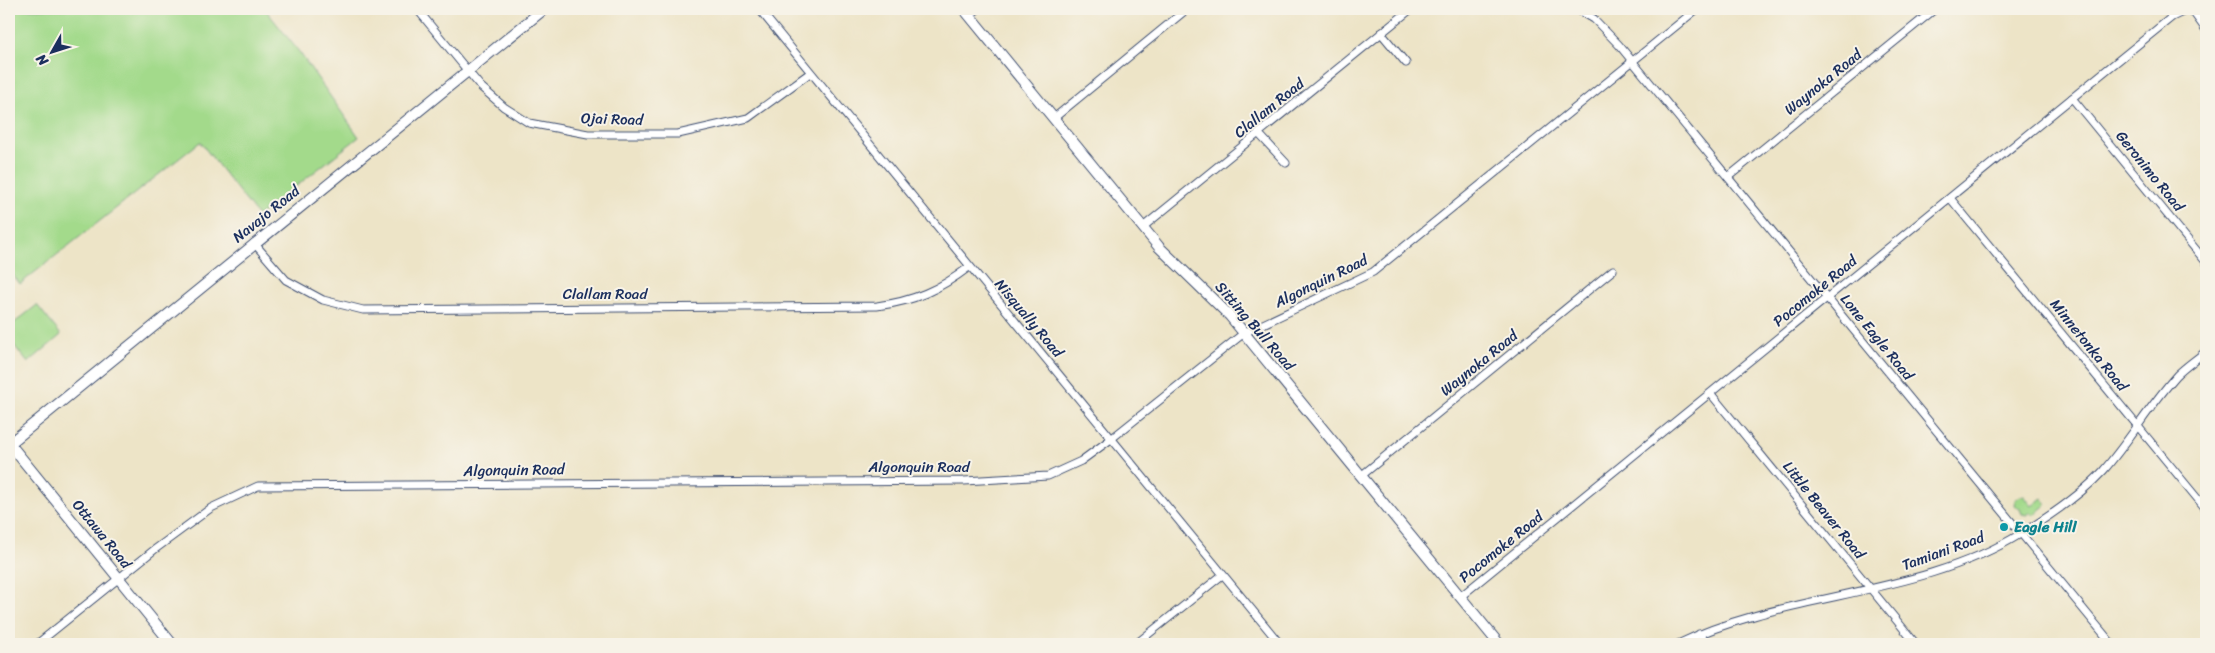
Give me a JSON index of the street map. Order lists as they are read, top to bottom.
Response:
{
  "streets": {
    "street": [
      "Waynoka Road",
      "Clallam Road",
      "Ojai Road",
      "Geronimo Road",
      "Navajo Road",
      "Algonquin Road",
      "Pocomoke Road",
      "Nisqually Road",
      "Sitting Bull Road",
      "Lone Eagle Road",
      "Minnetonka Road",
      "Little Beaver Road",
      "Ottawa Road",
      "Tamiani Road"
    ]
  },
  "crossings": [
    ["Waynoka Road", "Sitting Bull Road"],
    ["Waynoka Road", "Lone Eagle Road"],
    ["Clallam Road", "Navajo Road"],
    ["Clallam Road", "Nisqually Road"],
    ["Clallam Road", "Sitting Bull Road"],
    ["Ojai Road", "Navajo Road"],
    ["Ojai Road", "Nisqually Road"],
    ["Geronimo Road", "Pocomoke Road"],
    ["Navajo Road", "Ottawa Road"],
    ["Algonquin Road", "Nisqually Road"],
    ["Algonquin Road", "Sitting Bull Road"],
    ["Algonquin Road", "Lone Eagle Road"],
    ["Algonquin Road", "Ottawa Road"],
    ["Pocomoke Road", "Sitting Bull Road"],
    ["Pocomoke Road", "Lone Eagle Road"],
    ["Pocomoke Road", "Minnetonka Road"],
    ["Pocomoke Road", "Little Beaver Road"],
    ["Lone Eagle Road", "Tamiani Road"],
    ["Minnetonka Road", "Tamiani Road"],
    ["Little Beaver Road", "Tamiani Road"]
  ],
  "places": ["Eagle Hill"],
  "north": "bottom left"
}
